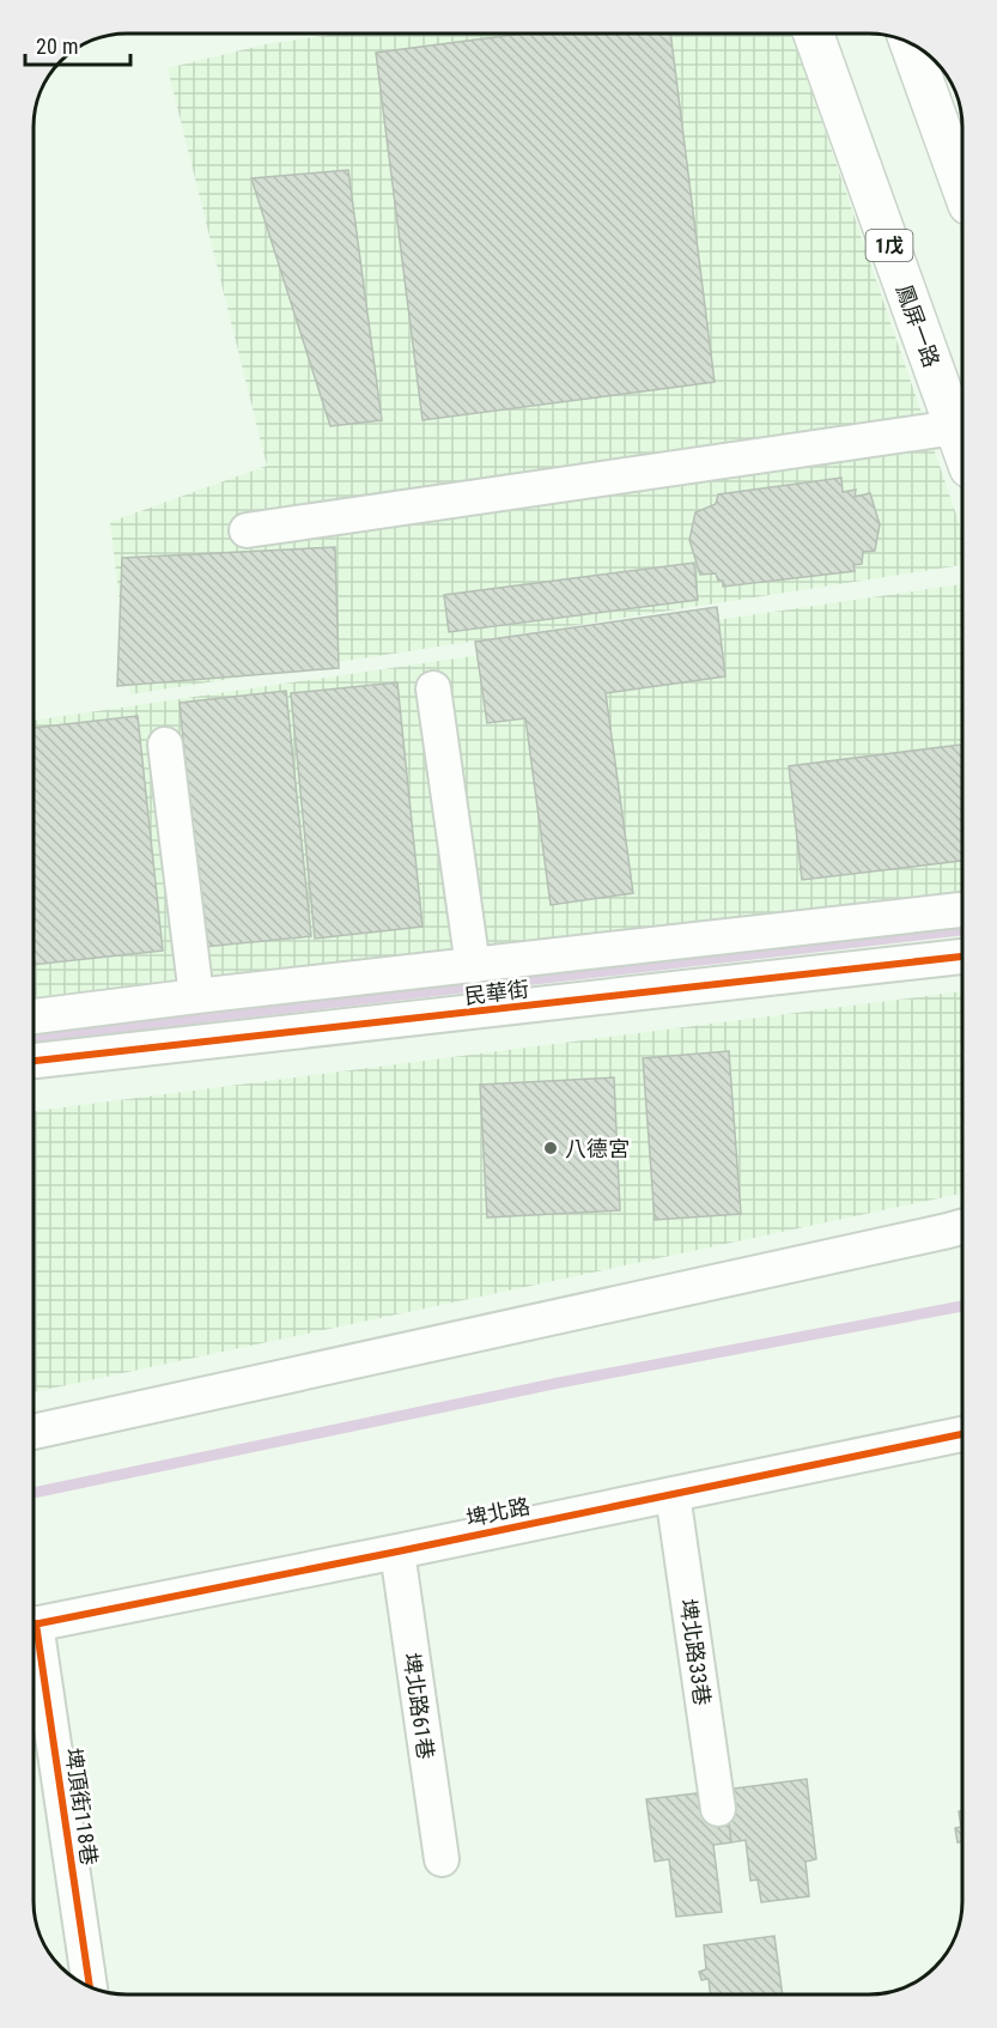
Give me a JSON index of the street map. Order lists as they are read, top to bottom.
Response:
{
  "streets": {
    "main road": ["1戊", "鳳屏一路"],
    "street": [
      "民華街",
      "埤北路",
      "埤北路33巷",
      "埤北路61巷",
      "埤頂街118巷"
    ]
  },
  "crossings": [
    ["埤北路", "埤北路33巷"],
    ["埤北路", "埤北路61巷"]
  ],
  "places": ["八德宮"],
  "scale_bar": "20 m"
}
